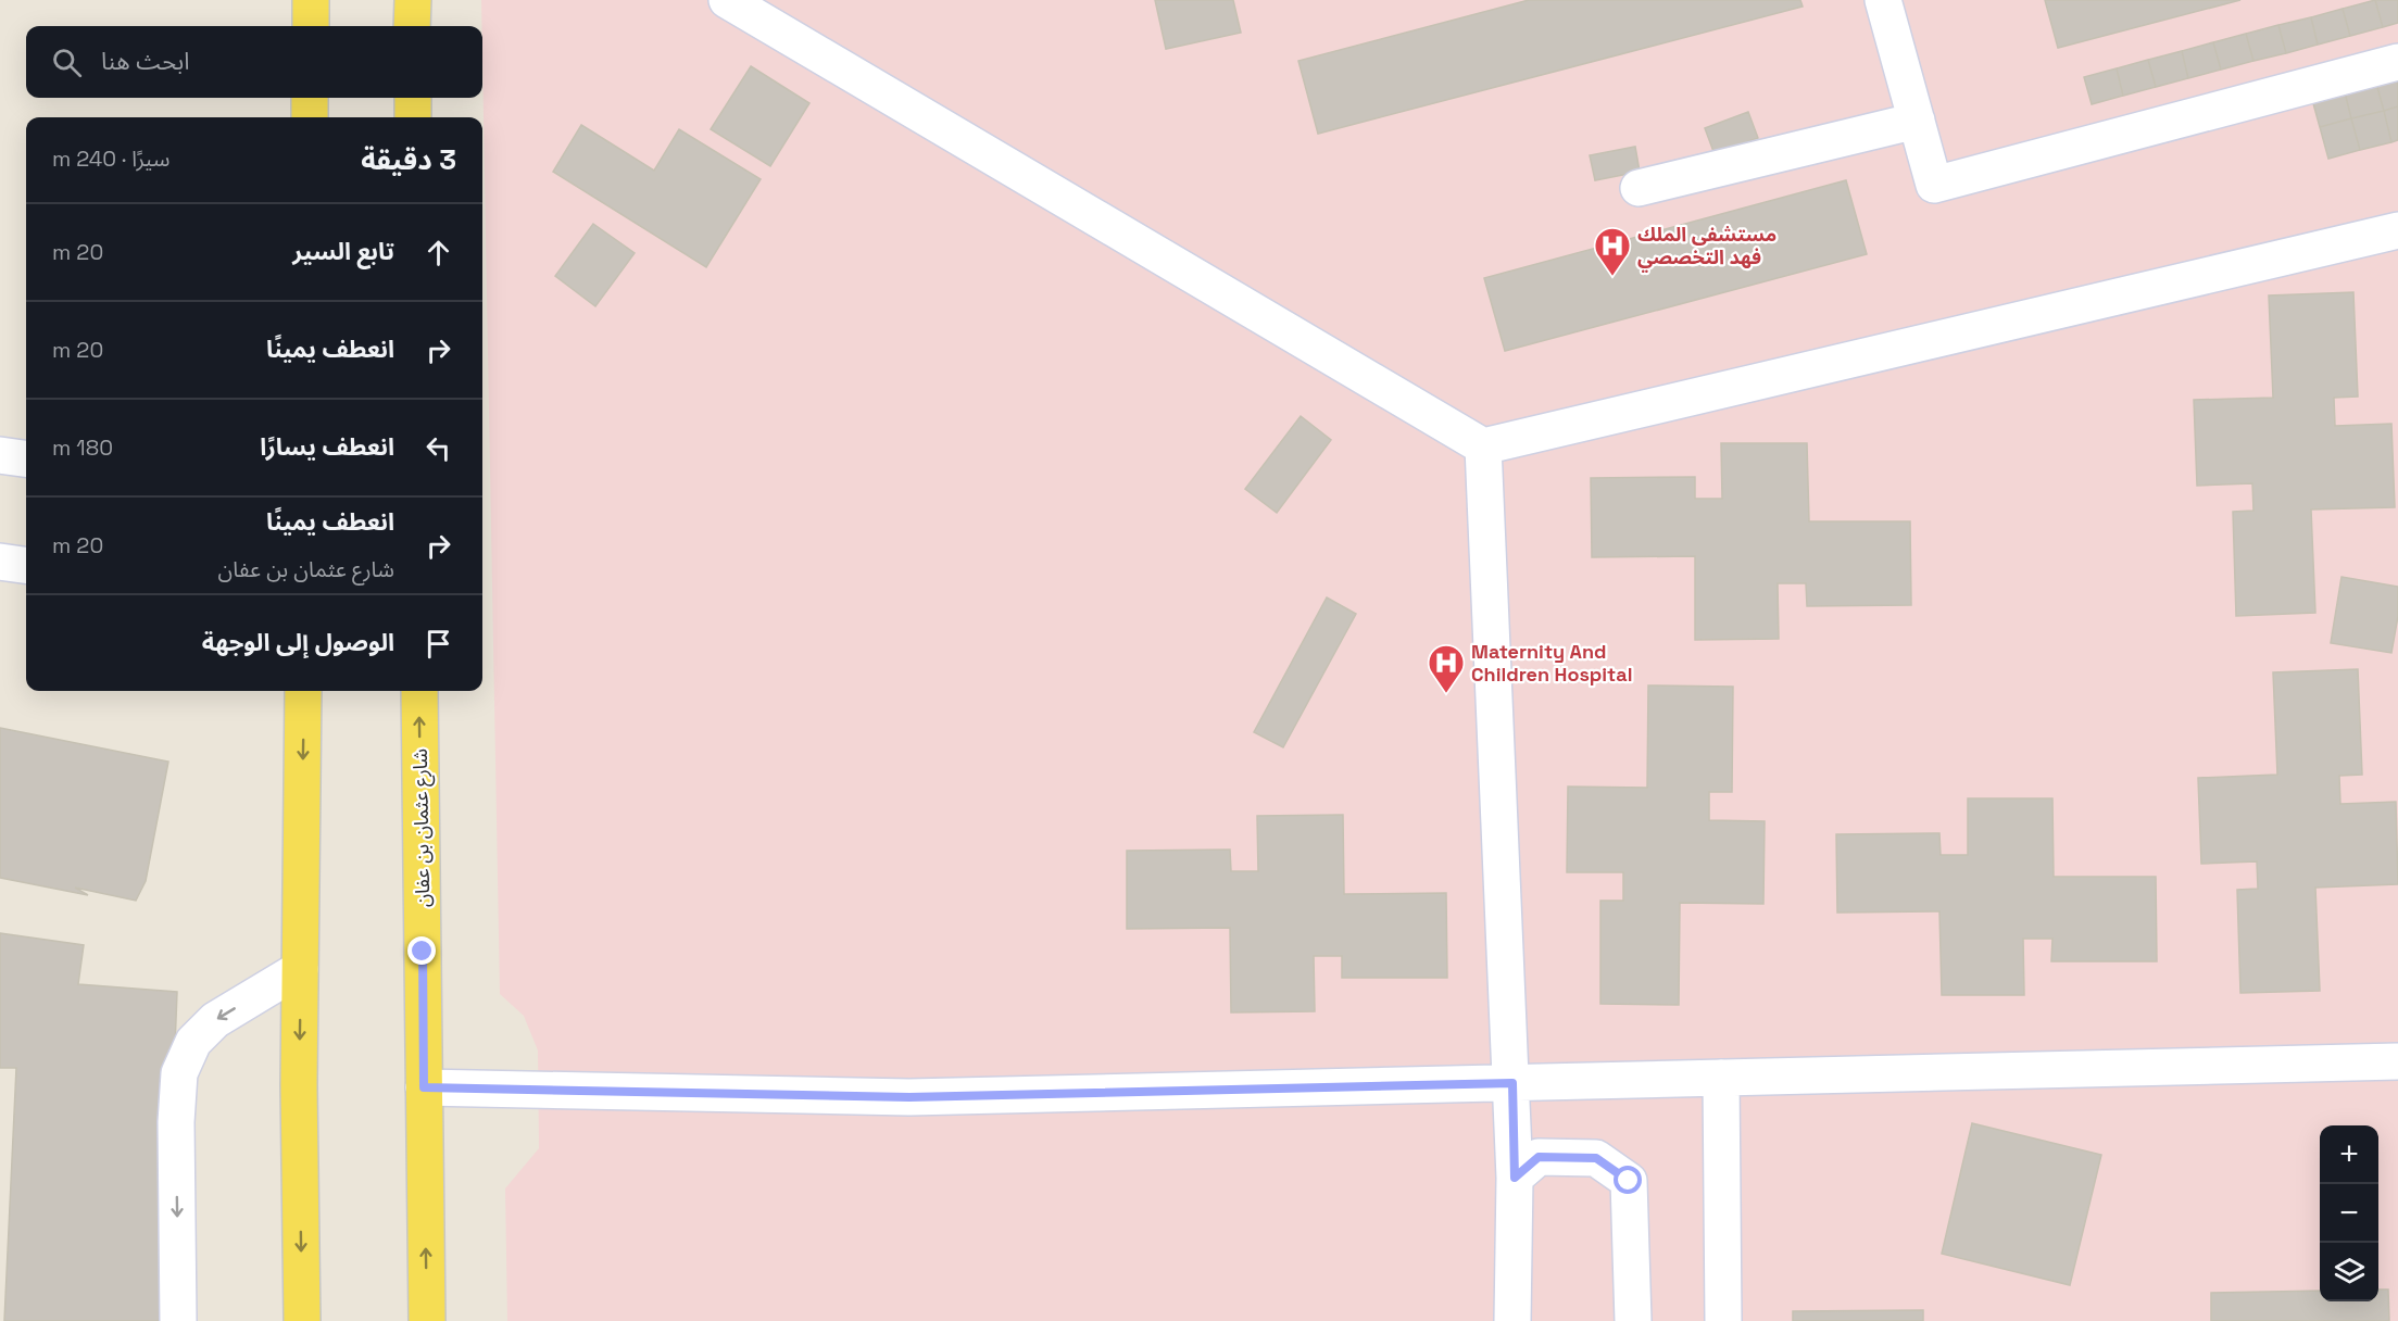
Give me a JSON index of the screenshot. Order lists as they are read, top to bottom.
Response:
{
  "streets": {
    "main road": ["شارع عثمان بن عفان"]
  },
  "places": {
    "hospital": ["مستشفى الملك فهد التخصصي", "Maternity And Children Hospital"]
  },
  "page": {
    "search": "ابحث هنا",
    "heading": ["3 دقيقة", "سيرًا · 240 m"],
    "list": [
      ["تابع السير", "20 m"],
      ["انعطف يمينًا", "20 m"],
      ["انعطف يسارًا", "180 m"],
      ["انعطف يمينًا", "شارع عثمان بن عفان", "20 m"],
      "الوصول إلى الوجهة"
    ],
    "map_buttons": ["+", "−"]
  }
}
